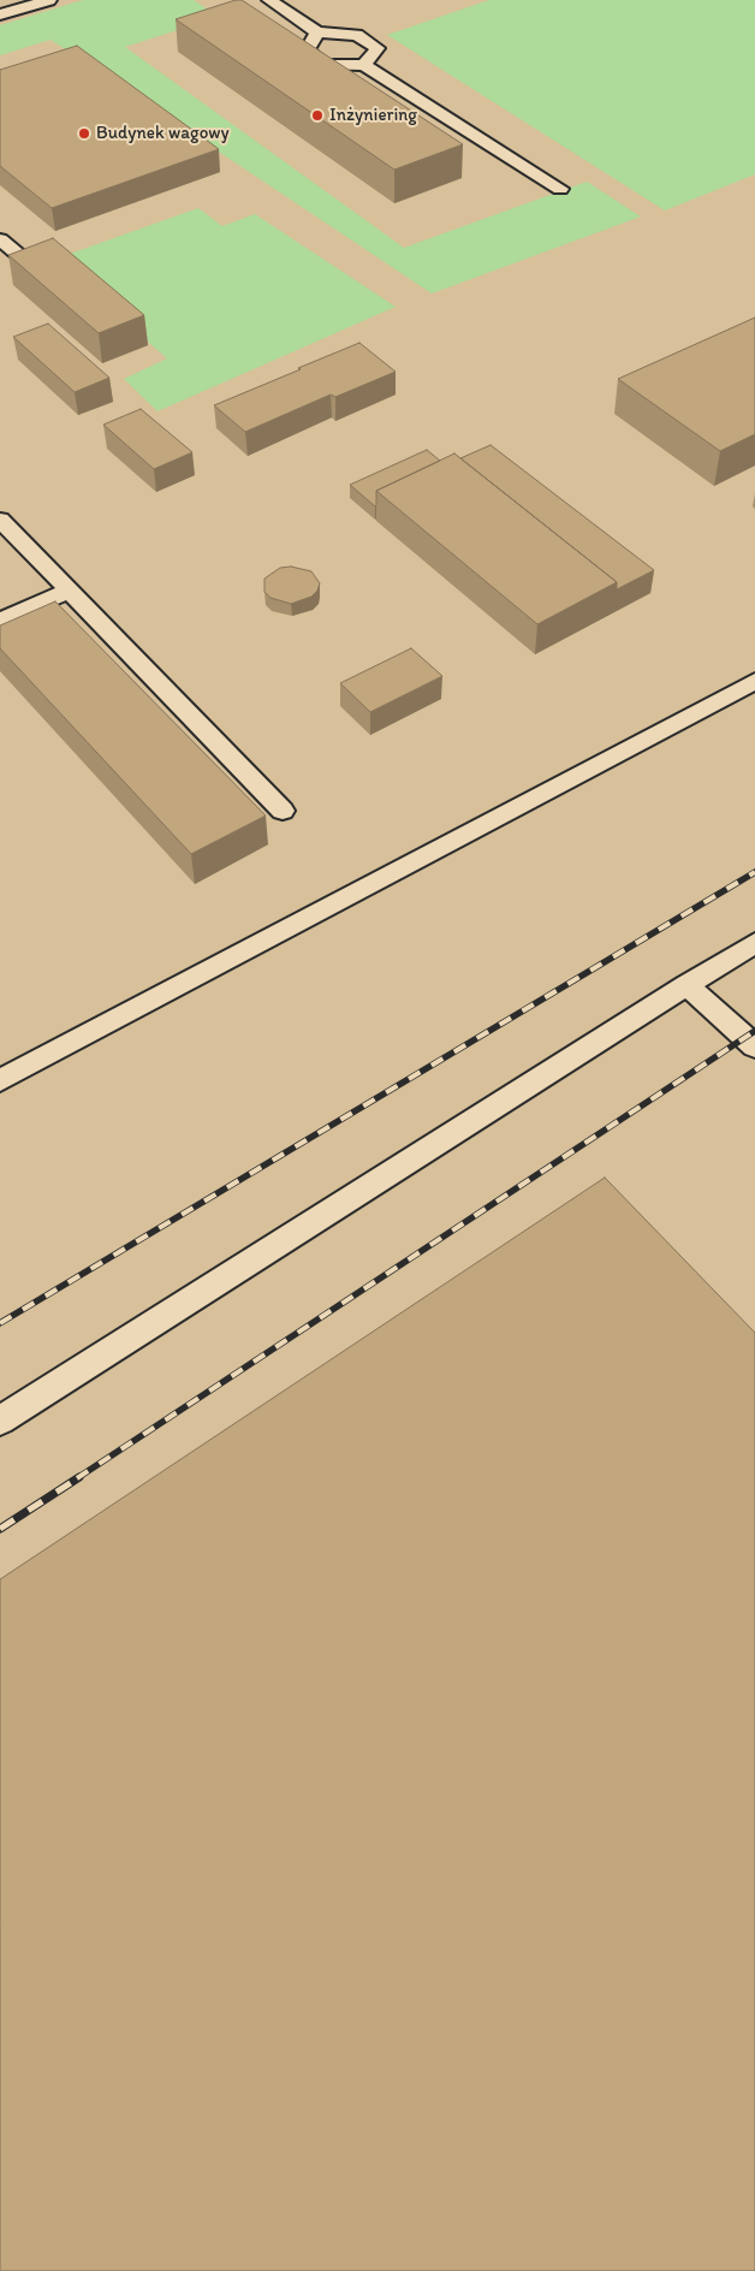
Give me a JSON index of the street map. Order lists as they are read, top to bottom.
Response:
{
  "places": ["Inżyniering", "Budynek wagowy"]
}
